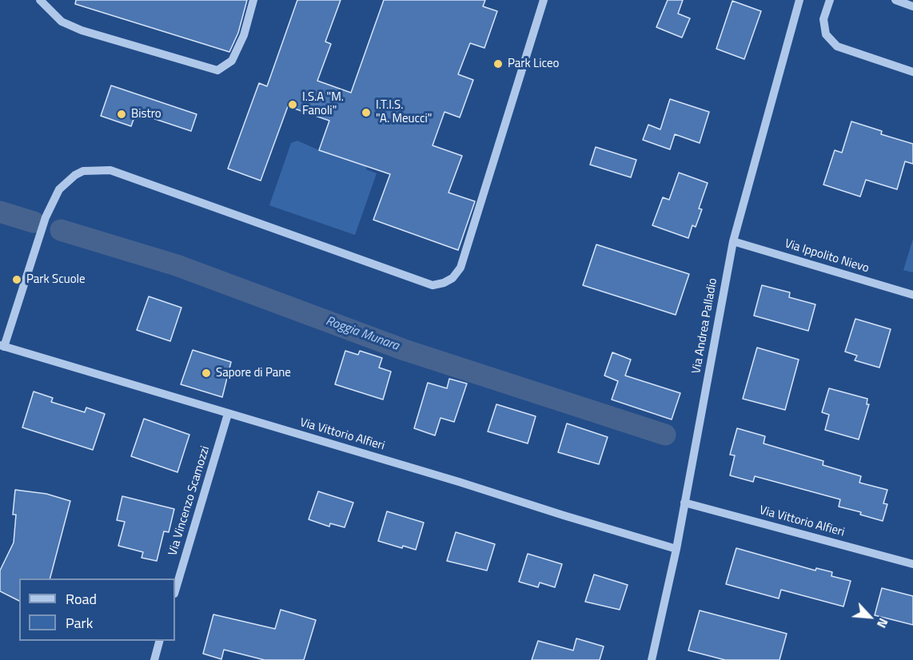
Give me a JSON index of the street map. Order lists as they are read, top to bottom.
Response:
{
  "streets": {
    "street": [
      "Via Ippolito Nievo",
      "Via Andrea Palladio",
      "Via Vittorio Alfieri",
      "Via Vincenzo Scamozzi"
    ]
  },
  "crossings": [
    ["Via Ippolito Nievo", "Via Andrea Palladio"],
    ["Via Andrea Palladio", "Via Vittorio Alfieri"],
    ["Via Vittorio Alfieri", "Via Vincenzo Scamozzi"]
  ],
  "water": ["Roggia Munara"],
  "places": [
    "Park Liceo",
    "I.S.A \"M. Fanoli\"",
    "I.T.I.S. \"A. Meucci\"",
    "Bistro",
    "Park Scuole",
    "Sapore di Pane"
  ],
  "legend": ["Road", "Park"],
  "north": "bottom right"
}
